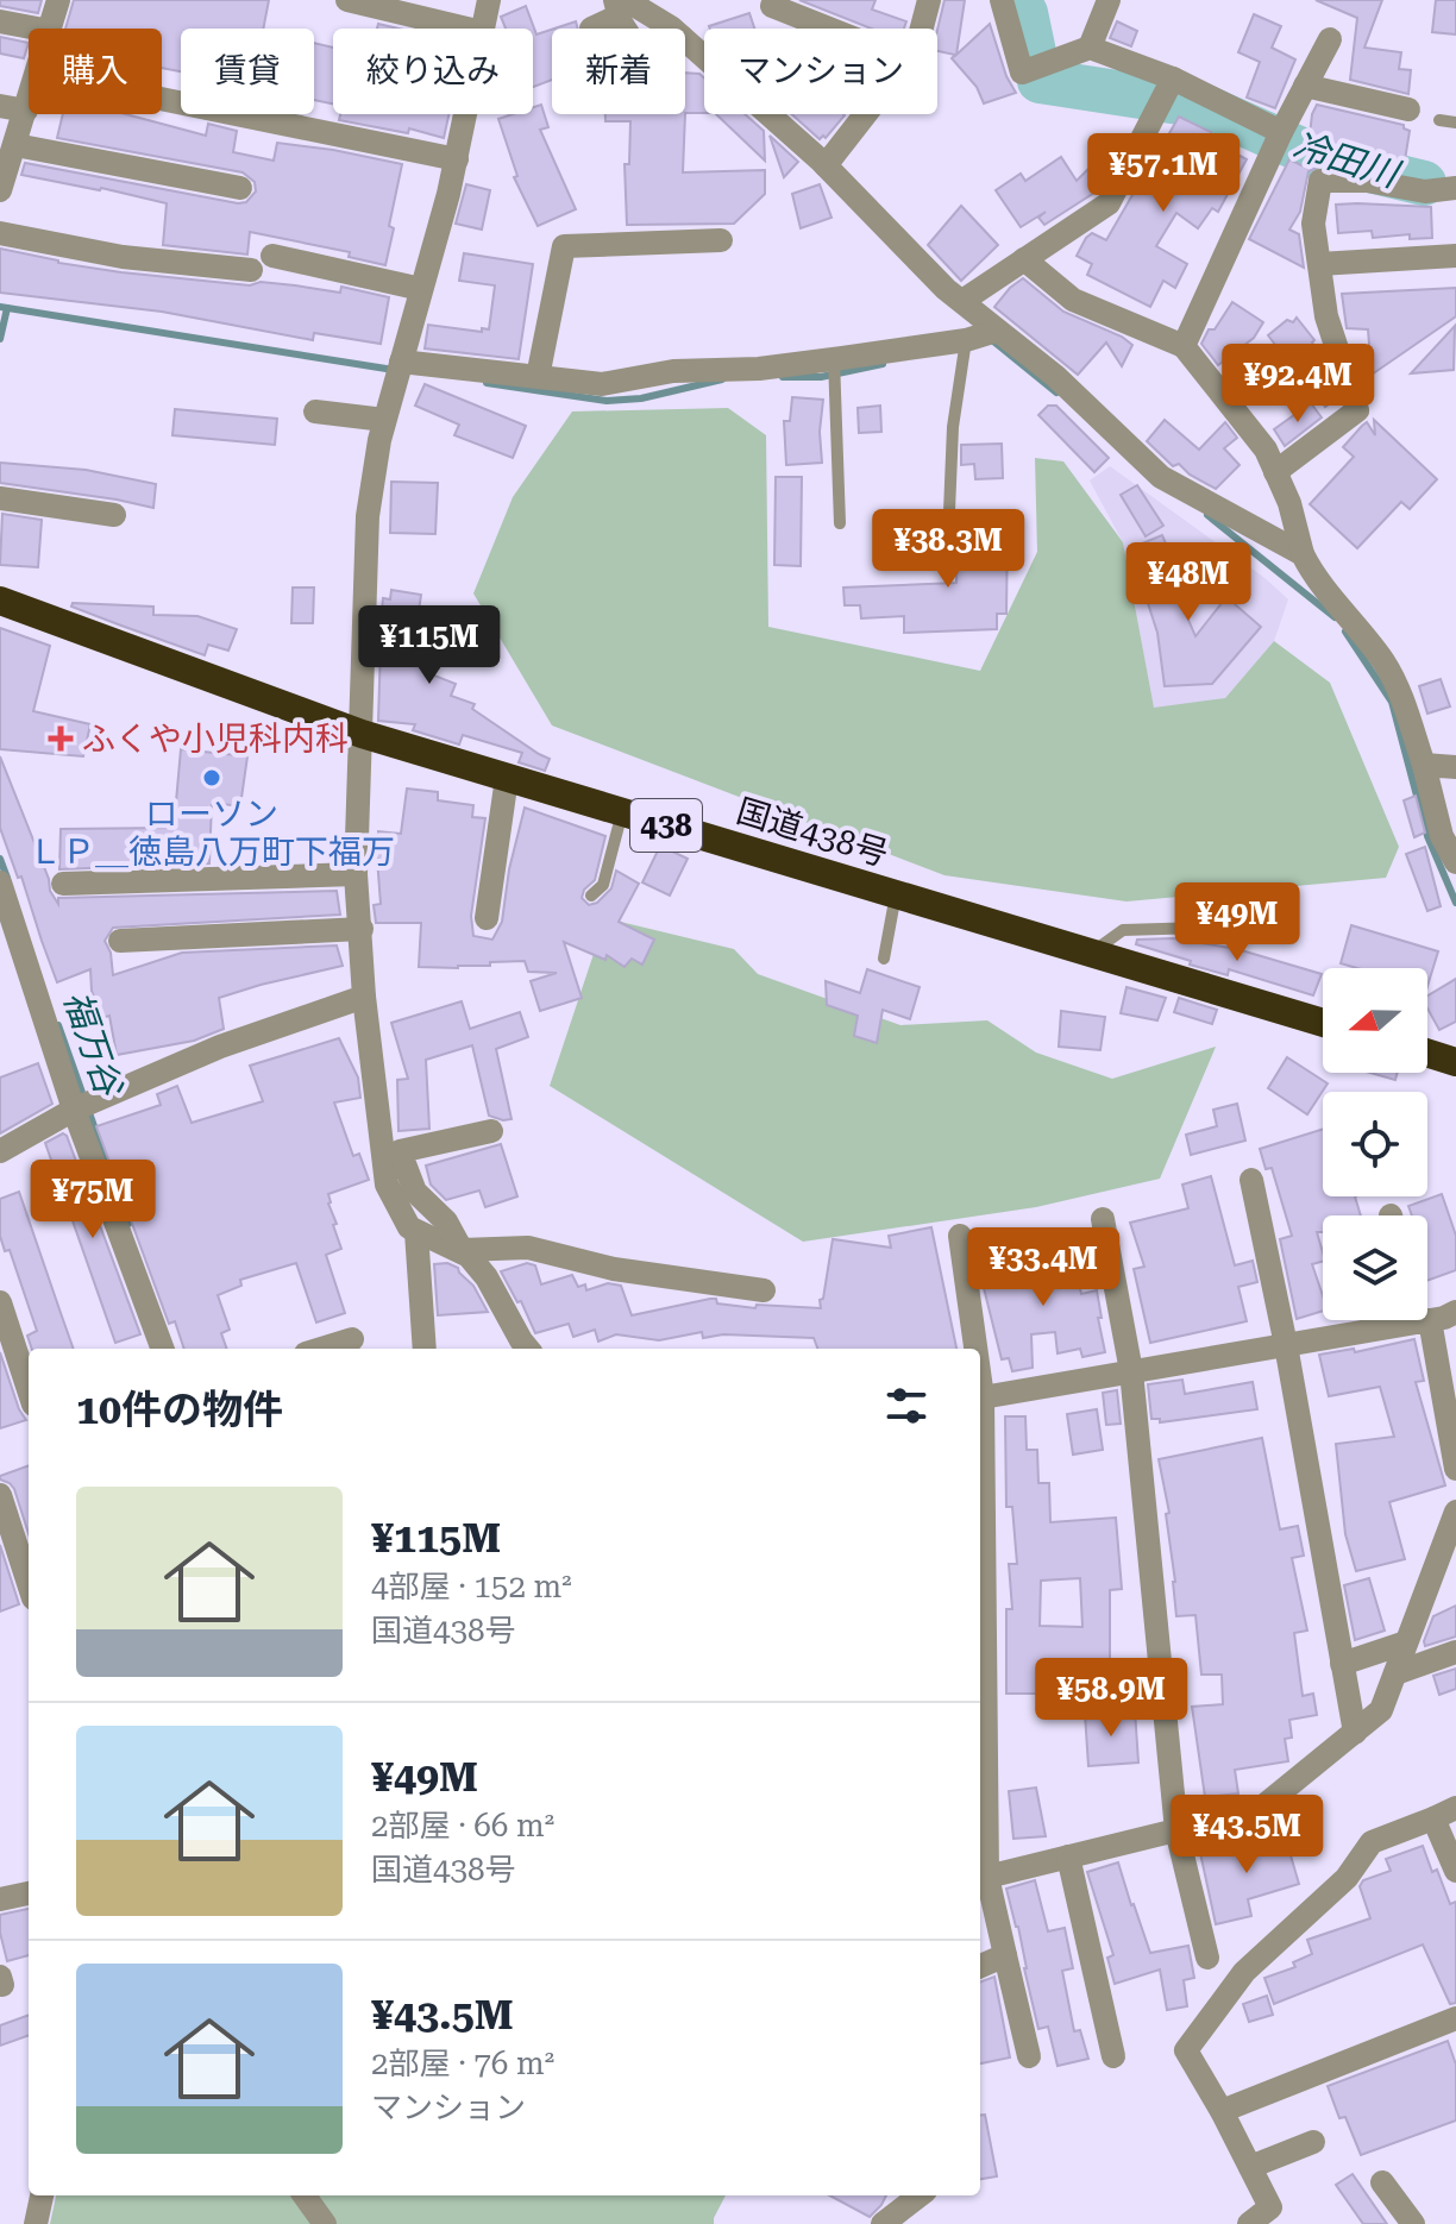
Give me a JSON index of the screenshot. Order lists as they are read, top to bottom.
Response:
{
  "streets": {
    "highway": ["438", "国道438号"]
  },
  "water": ["冷田川", "福万谷"],
  "places": {
    "health": ["ふくや小児科内科"],
    "other": ["ローソン ＬＰ＿徳島八万町下福万"]
  },
  "north": "left",
  "page": {
    "chip": [
      "購入",
      "賃貸",
      "絞り込み",
      "新着",
      "マンション"
    ],
    "price": [
      "¥57.1M",
      "¥92.4M",
      "¥38.3M",
      "¥48M",
      "¥115M",
      "¥49M",
      "¥75M",
      "¥33.4M",
      "¥58.9M",
      "¥43.5M"
    ],
    "heading": "10件の物件",
    "list": [
      {
        "name": "¥115M",
        "note": "4部屋 · 152 m² · 国道438号"
      },
      {
        "name": "¥49M",
        "note": "2部屋 · 66 m² · 国道438号"
      },
      {
        "name": "¥43.5M",
        "note": "2部屋 · 76 m² · マンション"
      }
    ]
  }
}
